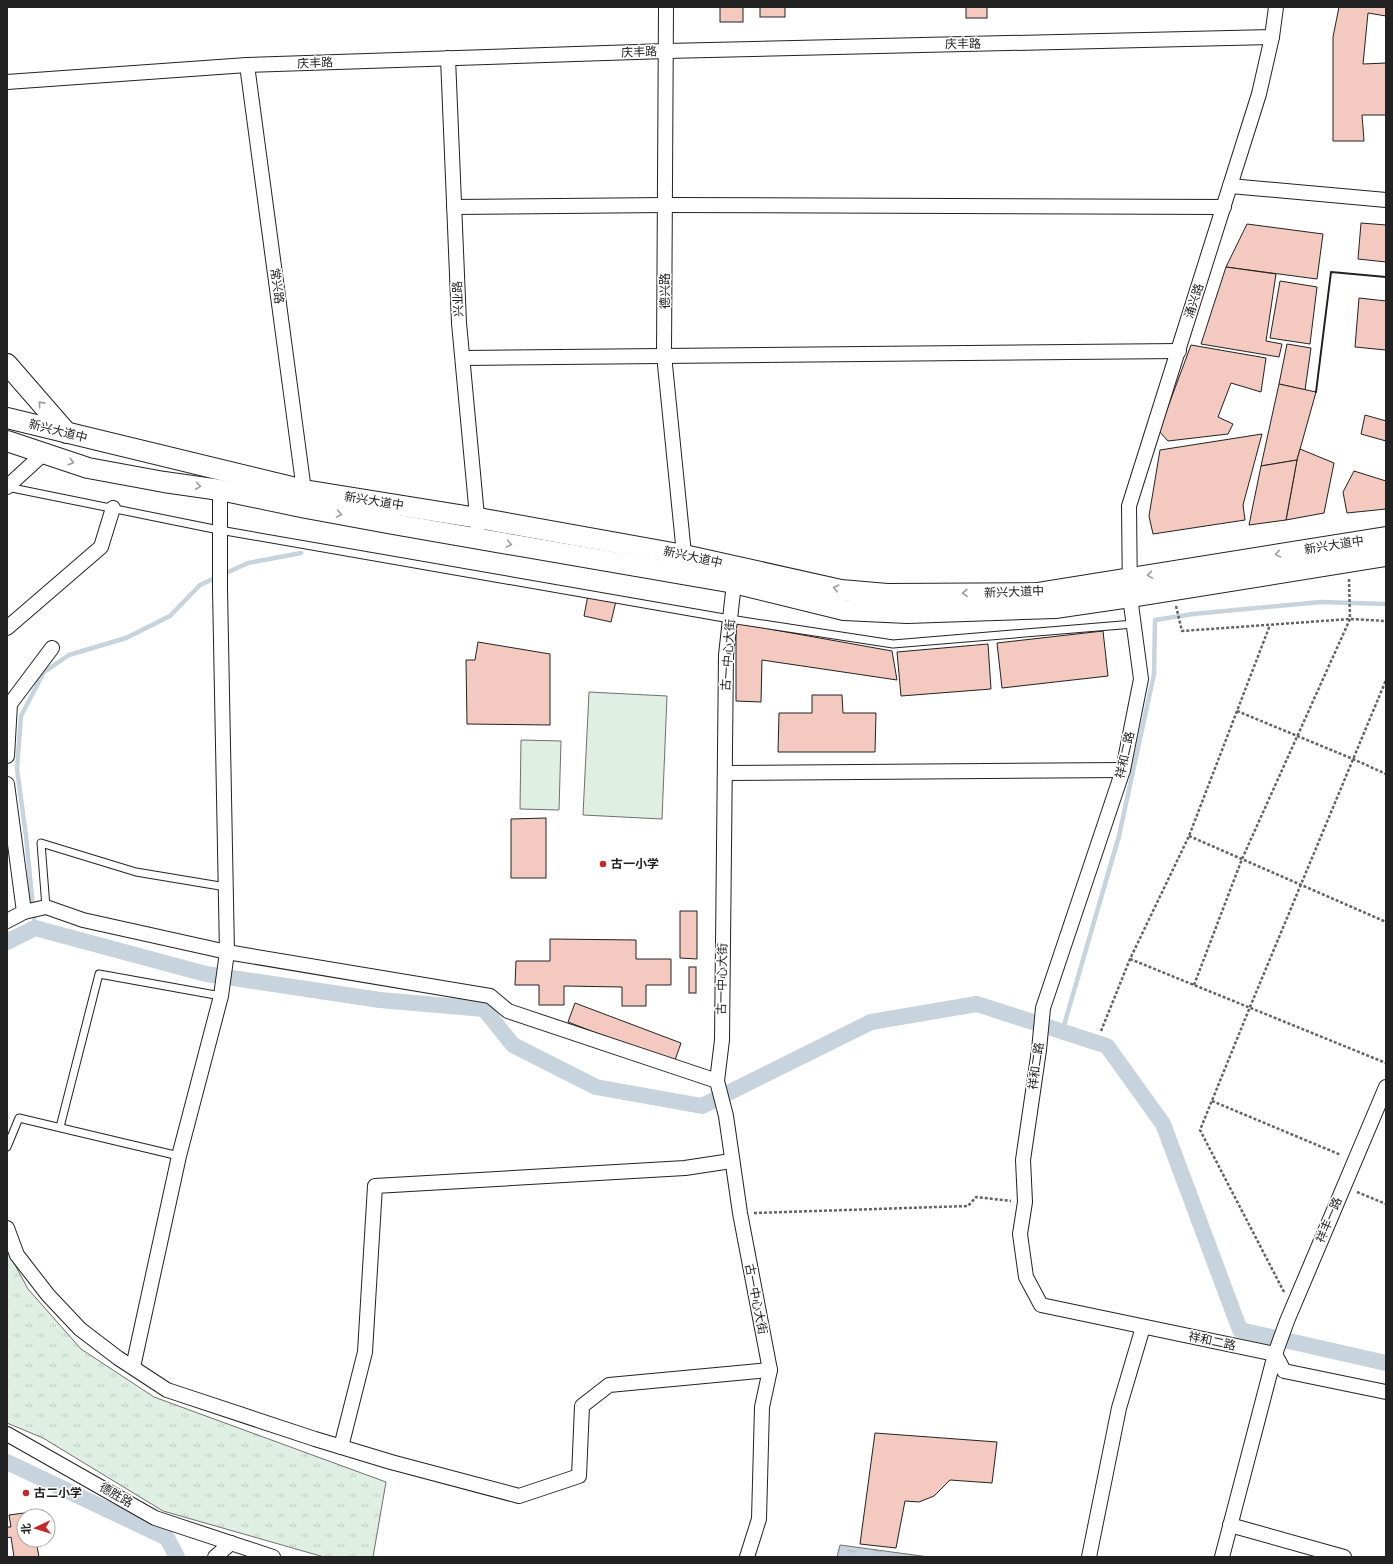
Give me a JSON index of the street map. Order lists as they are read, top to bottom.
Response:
{
  "streets": {
    "main road": ["新兴大道中"],
    "street": [
      "庆丰路",
      "常兴路",
      "德兴路",
      "兴业路",
      "涌兴路",
      "古一中心大街",
      "祥和二路",
      "祥丰一路",
      "德胜路"
    ]
  },
  "crossings": [
    ["庆丰路", "常兴路"],
    ["庆丰路", "德兴路"],
    ["庆丰路", "兴业路"],
    ["庆丰路", "涌兴路"],
    ["常兴路", "新兴大道中"],
    ["德兴路", "新兴大道中"],
    ["兴业路", "新兴大道中"],
    ["涌兴路", "新兴大道中"],
    ["涌兴路", "祥和二路"],
    ["新兴大道中", "古一中心大街"],
    ["新兴大道中", "祥和二路"],
    ["祥和二路", "祥丰一路"]
  ],
  "places": ["古一小学", "古二小学"],
  "north": "left"
}
